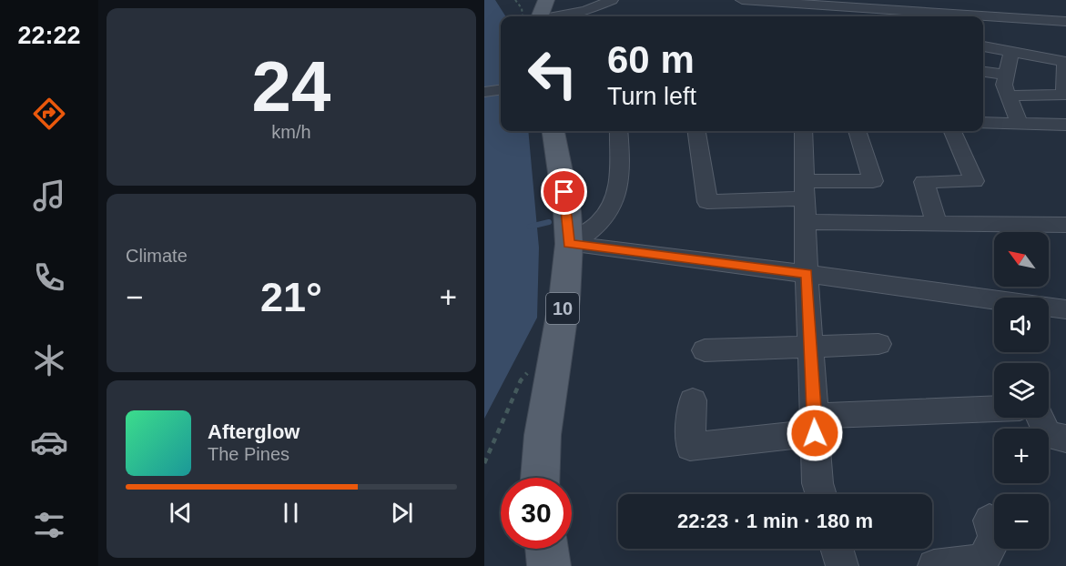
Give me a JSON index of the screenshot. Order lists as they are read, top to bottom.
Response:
{
  "streets": {
    "main road": ["10"]
  },
  "north": "top left",
  "page": {
    "tabs": "22:22",
    "tile": [
      ["24", "km/h"],
      "Climate"
    ],
    "turn": ["60 m", "Turn left"],
    "map_buttons": ["+", "−"],
    "heat": ["−", "21°", "+"],
    "song": ["Afterglow", "The Pines"],
    "limit": "30",
    "trip": "22:23 · 1 min · 180 m"
  }
}
